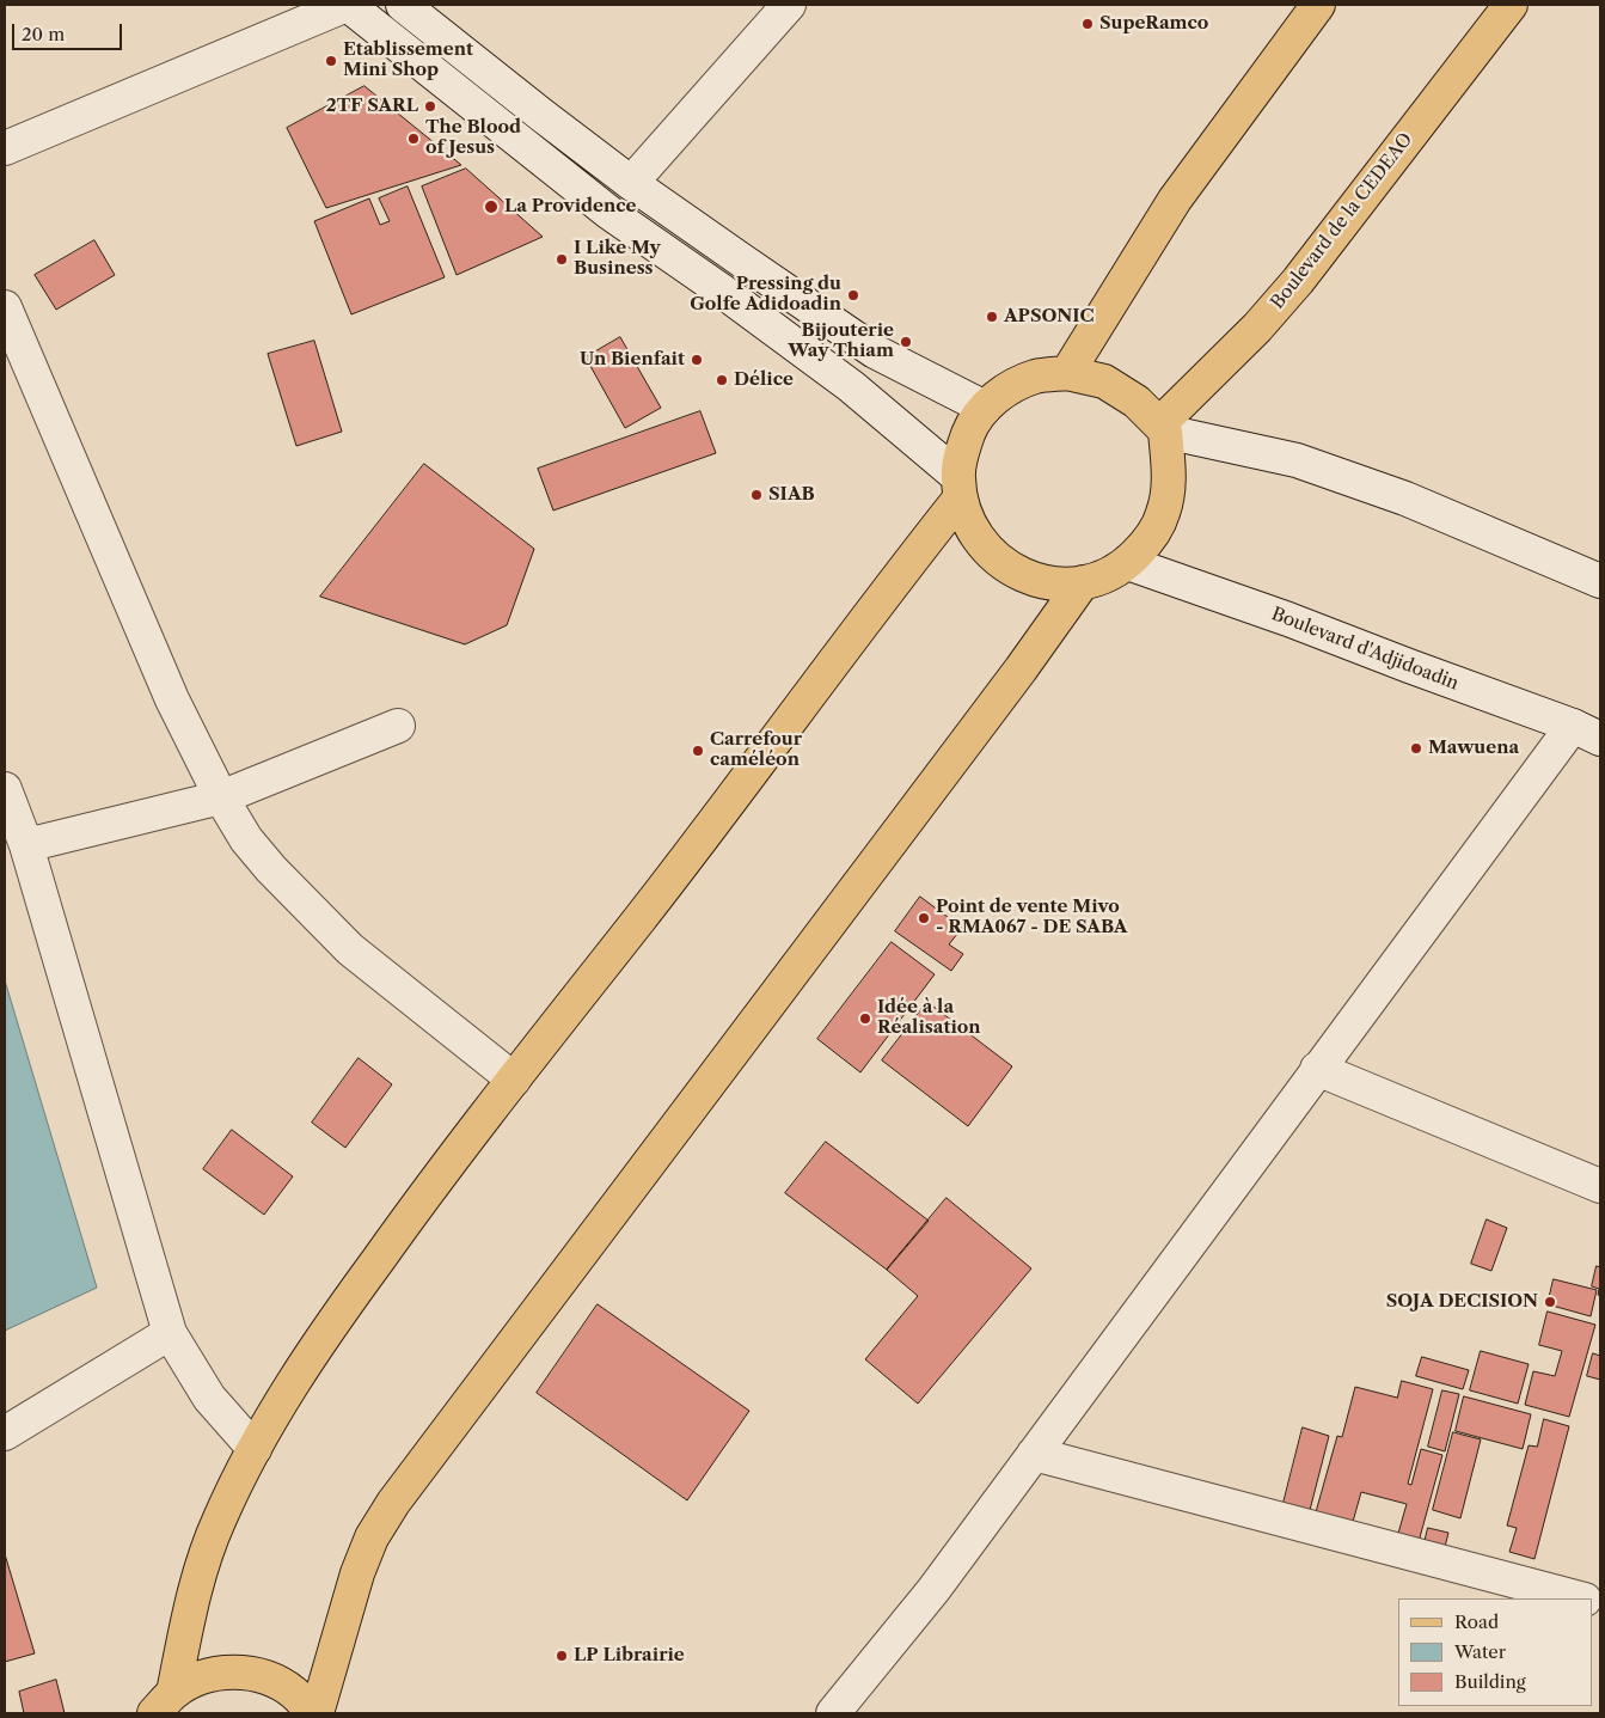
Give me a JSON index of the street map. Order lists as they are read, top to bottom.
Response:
{
  "streets": {
    "main road": ["Boulevard de la CEDEAO"],
    "street": ["Boulevard d'Adjidoadin"]
  },
  "crossings": [
    ["Boulevard de la CEDEAO", "Boulevard d'Adjidoadin"]
  ],
  "places": [
    "SupeRamco",
    "Etablissement Mini Shop",
    "2TF SARL",
    "The Blood of Jesus",
    "La Providence",
    "I Like My Business",
    "Pressing du Golfe Adidoadin",
    "APSONIC",
    "Bijouterie Way Thiam",
    "Un Bienfait",
    "Délice",
    "SIAB",
    "Mawuena",
    "Carrefour caméléon",
    "Point de vente Mivo - RMA067 - DE SABA",
    "Idée à la Réalisation",
    "SOJA DECISION",
    "LP Librairie"
  ],
  "legend": ["Road", "Water", "Building"],
  "scale_bar": "20 m"
}
